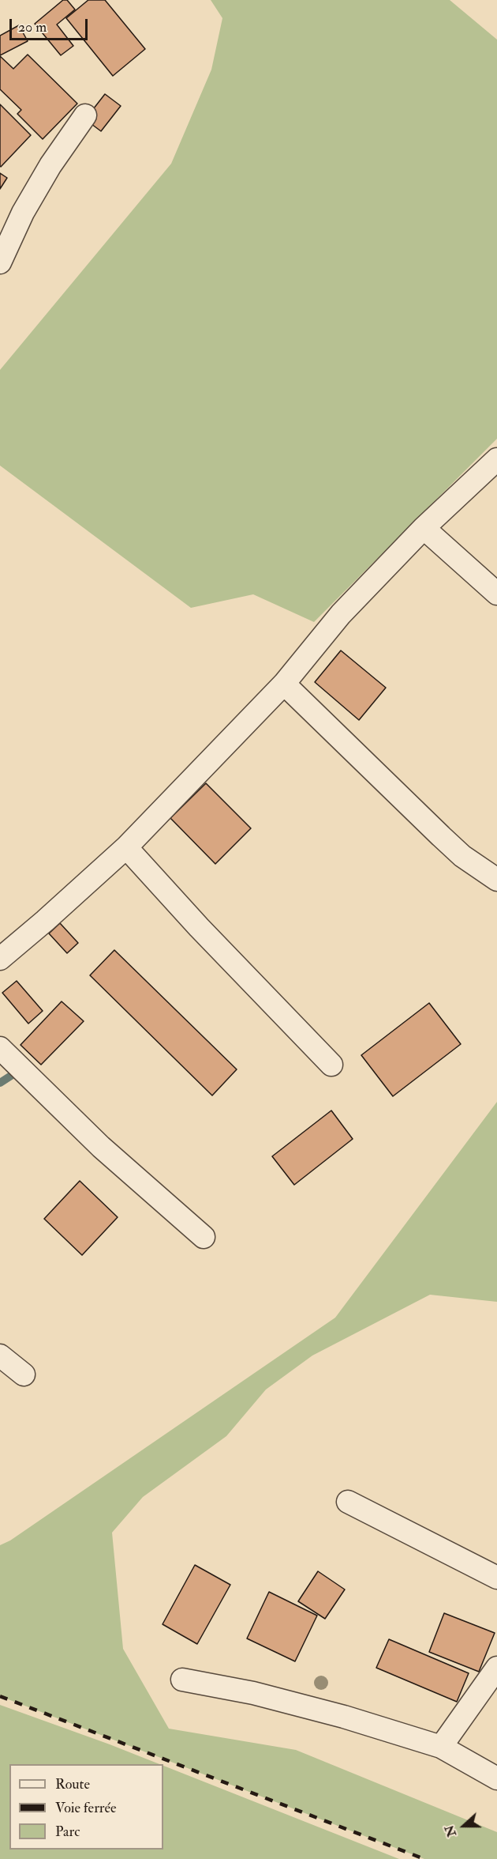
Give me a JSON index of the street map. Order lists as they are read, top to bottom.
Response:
{
  "legend": ["Route", "Voie ferrée", "Parc"],
  "scale_bar": "20 m",
  "north": "left"
}
